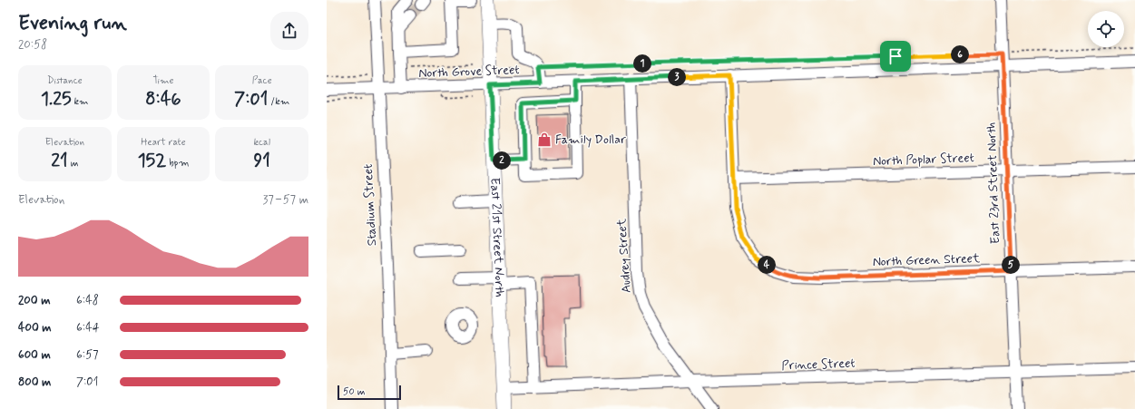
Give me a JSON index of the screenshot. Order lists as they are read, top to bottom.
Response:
{
  "streets": {
    "main road": ["East 21st Street North"],
    "street": [
      "North Grove Street",
      "North Poplar Street",
      "East 23rd Street North",
      "Stadium Street",
      "Audrey Street",
      "North Green Street",
      "Prince Street"
    ]
  },
  "crossings": [
    ["North Grove Street", "East 23rd Street North"],
    ["North Grove Street", "Stadium Street"],
    ["North Grove Street", "East 21st Street North"],
    ["North Grove Street", "Audrey Street"],
    ["North Grove Street", "North Green Street"],
    ["North Poplar Street", "East 23rd Street North"],
    ["North Poplar Street", "North Green Street"],
    ["East 23rd Street North", "North Green Street"],
    ["East 23rd Street North", "Prince Street"],
    ["East 21st Street North", "Prince Street"],
    ["Audrey Street", "Prince Street"]
  ],
  "places": {
    "shop": ["Family Dollar"]
  },
  "scale_bar": "50 m",
  "page": {
    "heading": ["Evening run", "20:58"],
    "pins": [
      "6",
      "1",
      "3",
      "2",
      "4",
      "5"
    ],
    "stats": [
      ["Distance", "1.25 km"],
      ["Time", "8:46"],
      ["Pace", "7:01 /km"],
      ["Elevation", "21 m"],
      ["Heart rate", "152 bpm"],
      ["kcal", "91"]
    ],
    "chart": ["Elevation", "37–57 m"],
    "list": [
      {
        "name": "200 m",
        "note": "6:48"
      },
      {
        "name": "400 m",
        "note": "6:44"
      },
      {
        "name": "600 m",
        "note": "6:57"
      },
      {
        "name": "800 m",
        "note": "7:01"
      }
    ],
    "scale": "50 m"
  }
}
